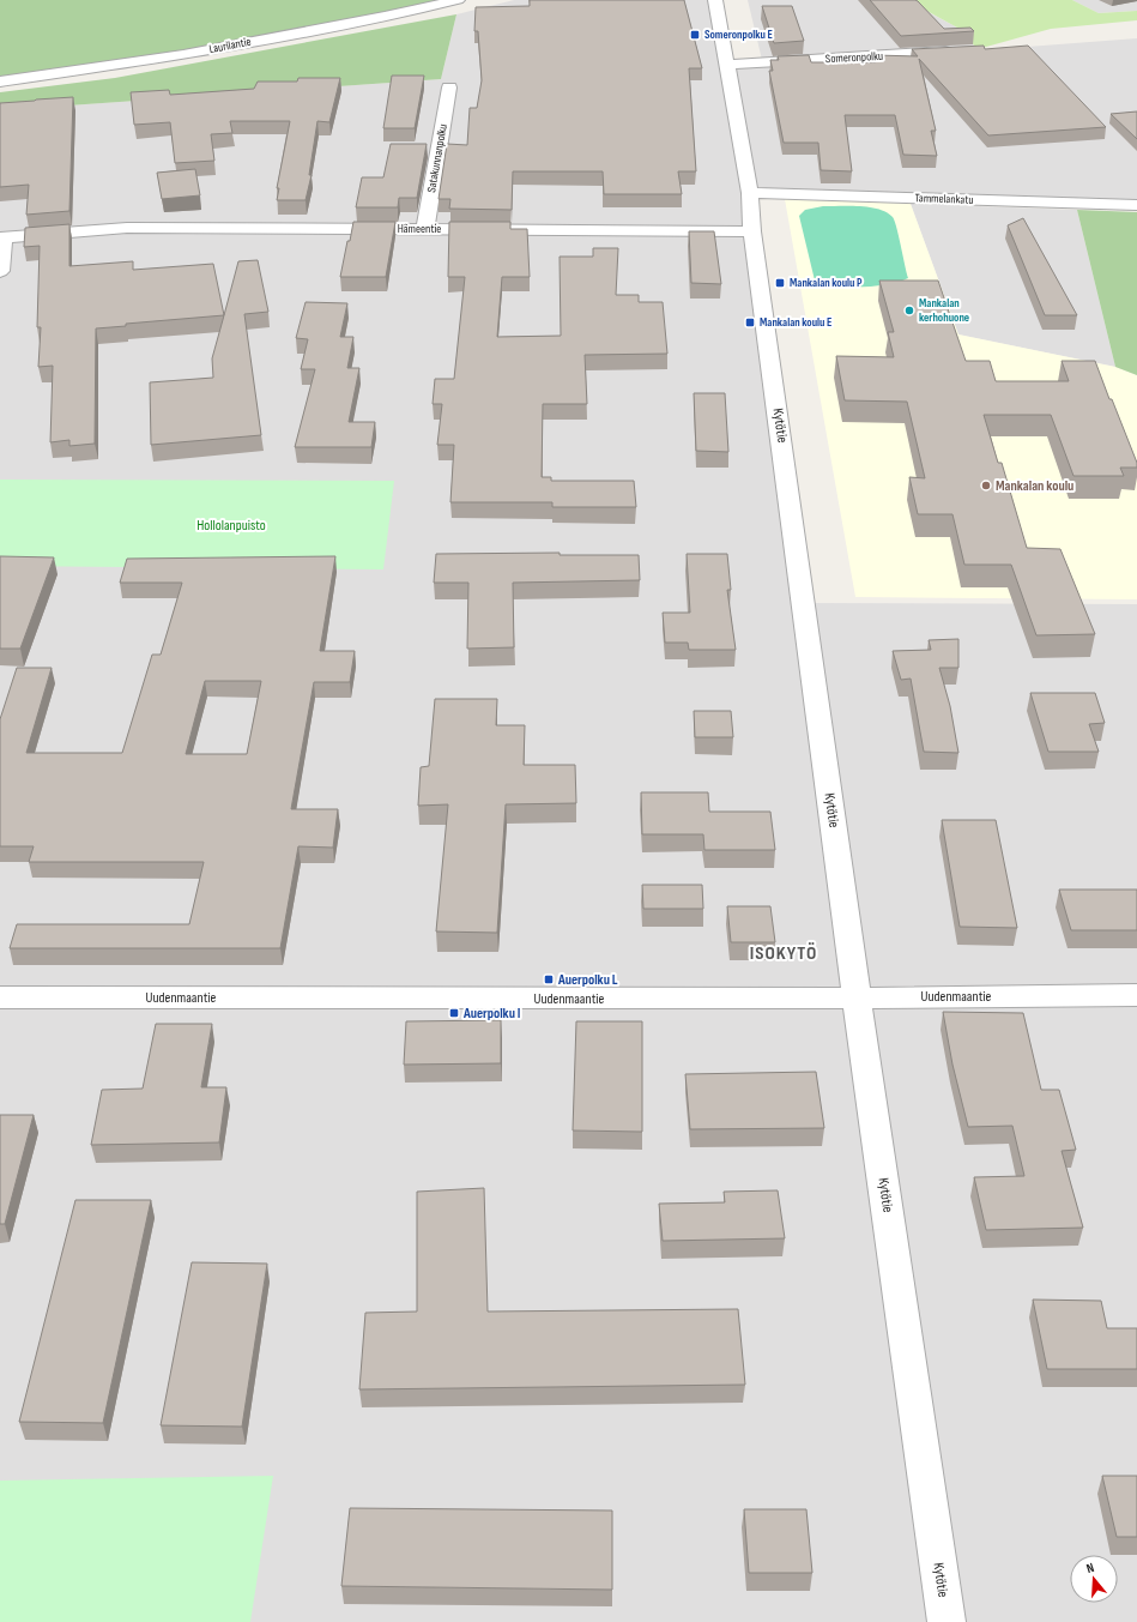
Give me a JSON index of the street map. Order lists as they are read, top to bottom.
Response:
{
  "streets": {
    "street": [
      "Laurilantie",
      "Someronpolku",
      "Satakunnanpolku",
      "Tammelankatu",
      "Hämeentie",
      "Kytötie",
      "Uudenmaantie"
    ]
  },
  "crossings": [
    ["Someronpolku", "Kytötie"],
    ["Satakunnanpolku", "Hämeentie"],
    ["Tammelankatu", "Kytötie"],
    ["Hämeentie", "Kytötie"],
    ["Kytötie", "Uudenmaantie"]
  ],
  "districts": ["ISOKYTÖ"],
  "parks": ["Hollolanpuisto"],
  "places": {
    "transit": [
      "Someronpolku E",
      "Mankalan koulu P",
      "Mankalan koulu E",
      "Auerpolku L",
      "Auerpolku I"
    ],
    "other": ["Mankalan kerhohuone", "Mankalan koulu"]
  },
  "north": "top"
}
